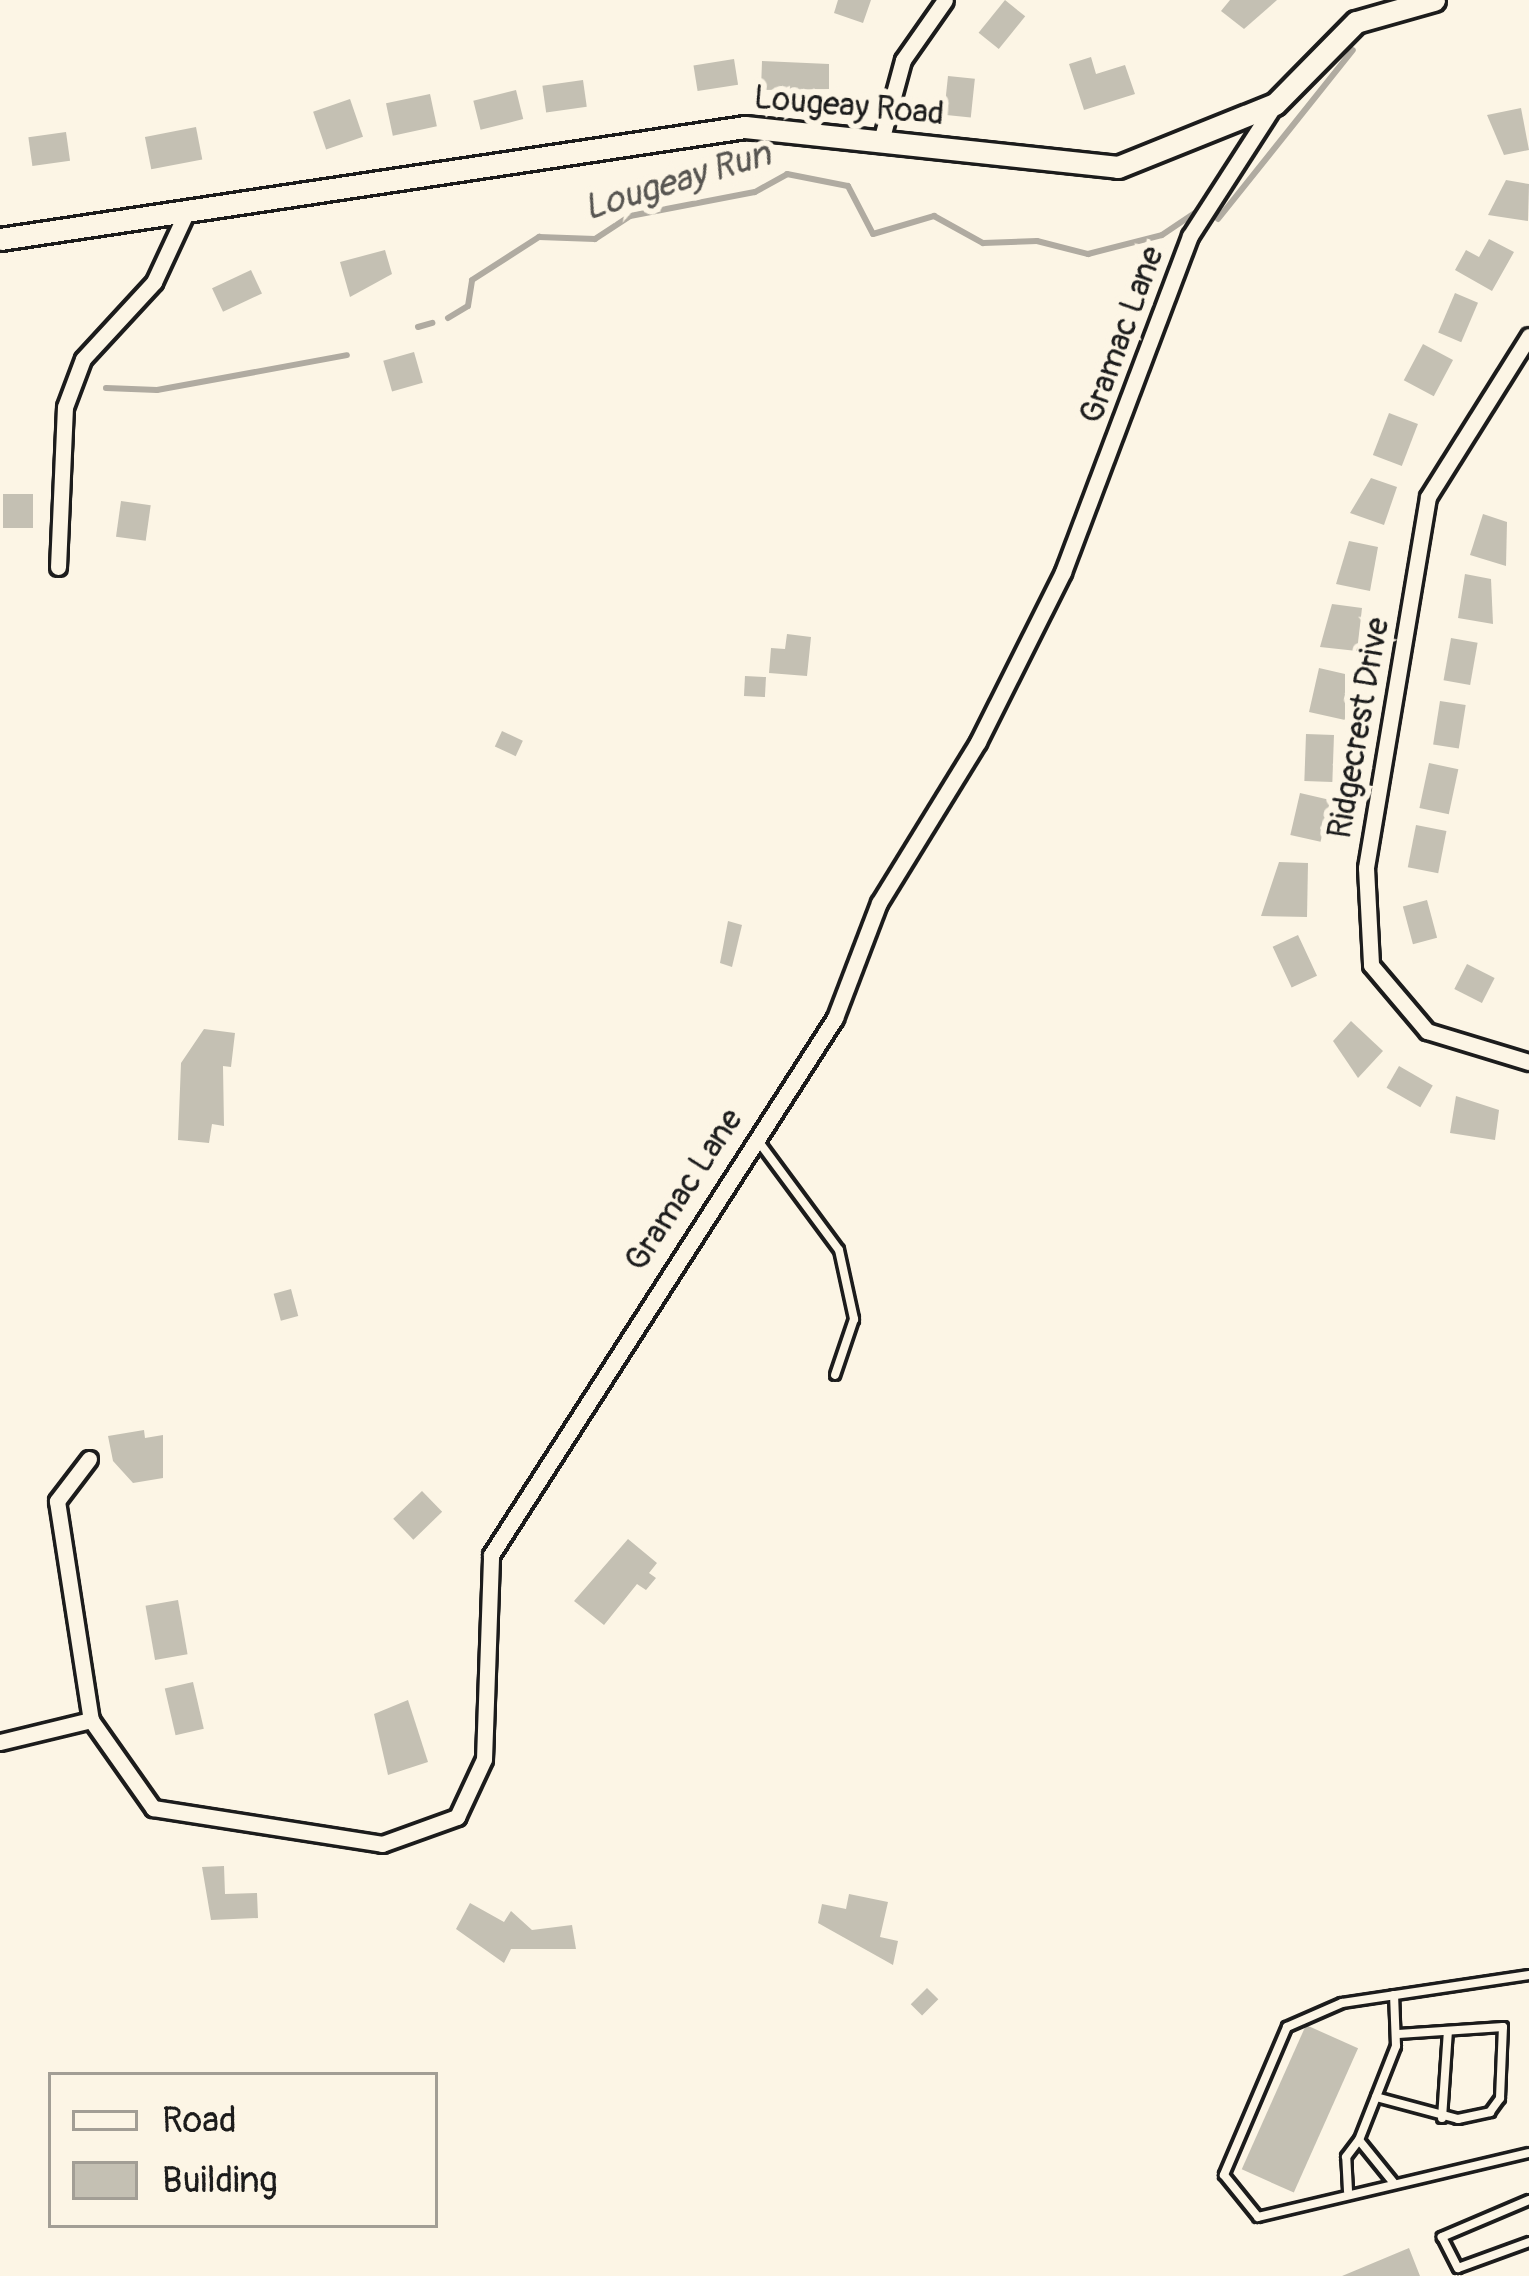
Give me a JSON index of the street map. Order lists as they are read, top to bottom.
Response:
{
  "streets": {
    "street": ["Lougeay Road", "Gramac Lane", "Ridgecrest Drive"]
  },
  "crossings": [
    ["Lougeay Road", "Gramac Lane"]
  ],
  "water": ["Lougeay Run"],
  "legend": ["Road", "Building"]
}
